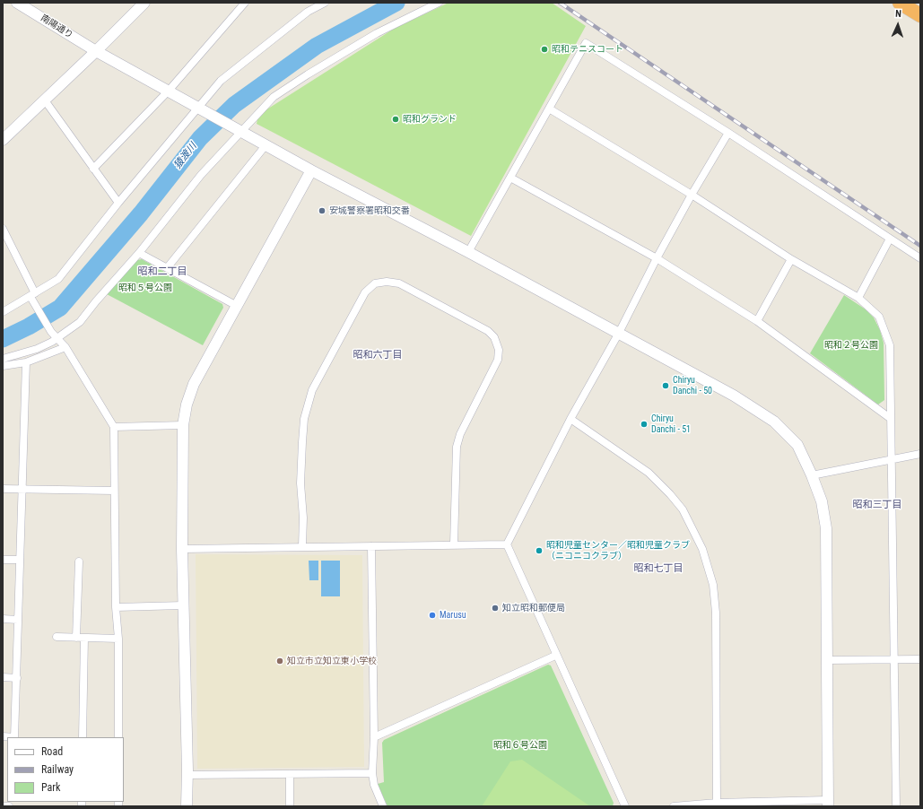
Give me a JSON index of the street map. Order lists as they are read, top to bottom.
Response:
{
  "streets": {
    "street": ["南陽通り"]
  },
  "districts": [
    "昭和二丁目",
    "昭和六丁目",
    "昭和三丁目",
    "昭和七丁目"
  ],
  "water": ["猿渡川"],
  "parks": ["昭和５号公園", "昭和２号公園", "昭和６号公園"],
  "places": [
    "昭和テニスコート",
    "昭和グランド",
    "安城警察署昭和交番",
    "Chiryu Danchi - 50",
    "Chiryu Danchi - 51",
    "昭和児童センター／昭和児童クラブ （ニコニコクラブ）",
    "知立昭和郵便局",
    "Marusu",
    "知立市立知立東小学校"
  ],
  "legend": ["Road", "Railway", "Park"],
  "north": "top"
}
